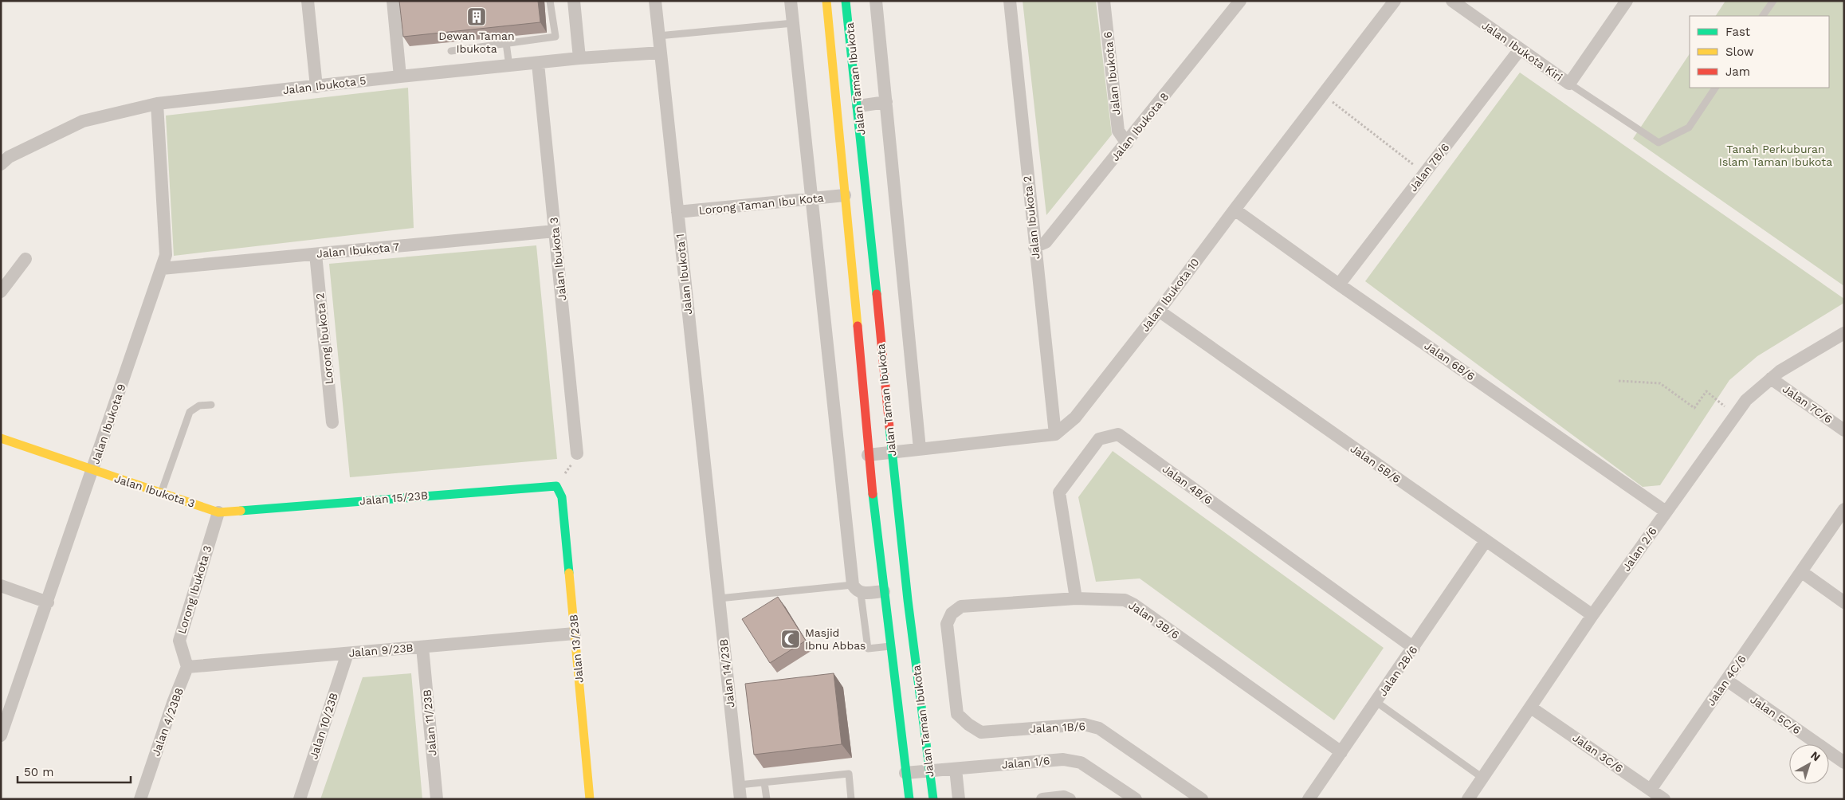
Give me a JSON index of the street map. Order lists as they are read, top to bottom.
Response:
{
  "streets": {
    "main road": [
      "Jalan Taman Ibukota",
      "Jalan Ibukota 3",
      "Jalan 15/23B",
      "Jalan 13/23B"
    ],
    "street": [
      "Jalan Ibukota Kiri",
      "Jalan Ibukota 6",
      "Jalan Ibukota 5",
      "Jalan Ibukota 8",
      "Jalan 7B/6",
      "Lorong Taman Ibu Kota",
      "Jalan Ibukota 2",
      "Jalan Ibukota 7",
      "Jalan Ibukota 1",
      "Jalan Ibukota 10",
      "Lorong Ibukota 2",
      "Jalan 6B/6",
      "Jalan 7C/6",
      "Jalan Ibukota 9",
      "Jalan 5B/6",
      "Jalan 4B/6",
      "Jalan 2/6",
      "Lorong Ibukota 3",
      "Jalan 3B/6",
      "Jalan 9/23B",
      "Jalan 2B/6",
      "Jalan 14/23B",
      "Jalan 4C/6",
      "Jalan 5C/6",
      "Jalan 4/23B8",
      "Jalan 11/23B",
      "Jalan 10/23B",
      "Jalan 1B/6",
      "Jalan 3C/6",
      "Jalan 1/6"
    ]
  },
  "crossings": [
    ["Jalan Ibukota Kiri", "Jalan 7B/6"],
    ["Jalan Ibukota 6", "Jalan Ibukota 8"],
    ["Jalan Taman Ibukota", "Lorong Taman Ibu Kota"],
    ["Jalan Taman Ibukota", "Jalan 1/6"],
    ["Jalan Ibukota 5", "Jalan Ibukota 3"],
    ["Jalan Ibukota 5", "Jalan Ibukota 1"],
    ["Jalan Ibukota 5", "Jalan Ibukota 9"],
    ["Jalan Ibukota 8", "Jalan Ibukota 2"],
    ["Jalan 7B/6", "Jalan 6B/6"],
    ["Lorong Taman Ibu Kota", "Jalan Ibukota 1"],
    ["Jalan Ibukota 2", "Jalan Ibukota 10"],
    ["Jalan Ibukota 7", "Jalan Ibukota 3"],
    ["Jalan Ibukota 7", "Lorong Ibukota 2"],
    ["Jalan Ibukota 7", "Jalan Ibukota 9"],
    ["Jalan Ibukota 3", "Jalan Ibukota 9"],
    ["Jalan Ibukota 3", "Jalan 15/23B"],
    ["Jalan Ibukota 3", "Lorong Ibukota 3"],
    ["Jalan Ibukota 1", "Jalan 14/23B"],
    ["Jalan Ibukota 10", "Jalan 6B/6"],
    ["Jalan Ibukota 10", "Jalan 5B/6"],
    ["Jalan 6B/6", "Jalan 2/6"],
    ["Jalan 7C/6", "Jalan 2/6"],
    ["Jalan 5B/6", "Jalan 2/6"],
    ["Jalan 5B/6", "Jalan 2B/6"],
    ["Jalan 4B/6", "Jalan 3B/6"],
    ["Jalan 4B/6", "Jalan 2B/6"],
    ["Jalan 15/23B", "Lorong Ibukota 3"],
    ["Jalan 15/23B", "Jalan 13/23B"],
    ["Jalan 2/6", "Jalan 3C/6"],
    ["Lorong Ibukota 3", "Jalan 9/23B"],
    ["Lorong Ibukota 3", "Jalan 4/23B8"],
    ["Jalan 3B/6", "Jalan 2B/6"],
    ["Jalan 3B/6", "Jalan 1B/6"],
    ["Jalan 13/23B", "Jalan 9/23B"],
    ["Jalan 9/23B", "Jalan 4/23B8"],
    ["Jalan 9/23B", "Jalan 11/23B"],
    ["Jalan 9/23B", "Jalan 10/23B"],
    ["Jalan 4C/6", "Jalan 5C/6"],
    ["Jalan 4C/6", "Jalan 3C/6"]
  ],
  "parks": ["Tanah Perkuburan Islam Taman Ibukota"],
  "places": {
    "building": ["Dewan Taman Ibukota"],
    "mosque": ["Masjid Ibnu Abbas"]
  },
  "legend": ["Fast", "Slow", "Jam"],
  "scale_bar": "50 m",
  "north": "top right"
}
